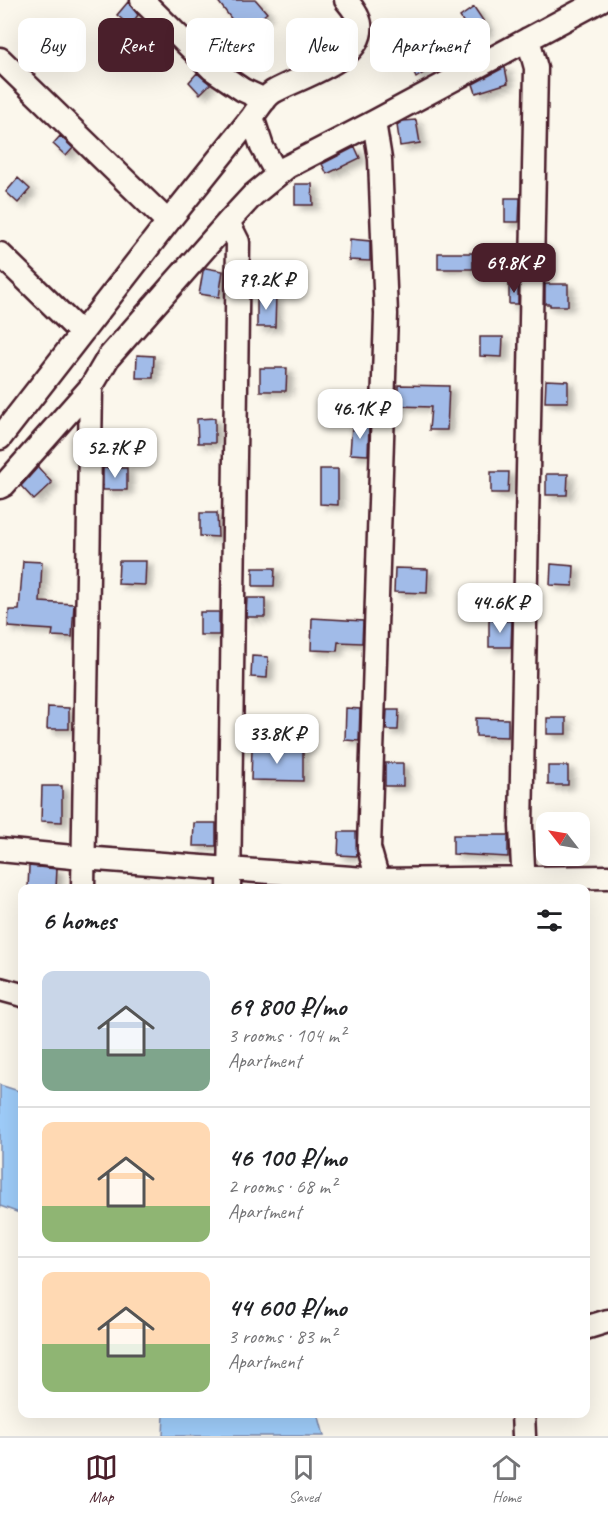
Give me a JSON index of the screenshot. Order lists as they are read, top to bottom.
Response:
{
  "north": "top left",
  "page": {
    "chip": [
      "Buy",
      "Rent",
      "Filters",
      "New",
      "Apartment"
    ],
    "price": [
      "69.8K ₽",
      "79.2K ₽",
      "46.1K ₽",
      "52.7K ₽",
      "44.6K ₽",
      "33.8K ₽"
    ],
    "heading": "6 homes",
    "list": [
      {
        "name": "69 800 ₽/mo",
        "note": "3 rooms · 104 m² · Apartment"
      },
      {
        "name": "46 100 ₽/mo",
        "note": "2 rooms · 68 m² · Apartment"
      },
      {
        "name": "44 600 ₽/mo",
        "note": "3 rooms · 83 m² · Apartment"
      }
    ],
    "tabs": ["Map", "Saved", "Home"]
  }
}
